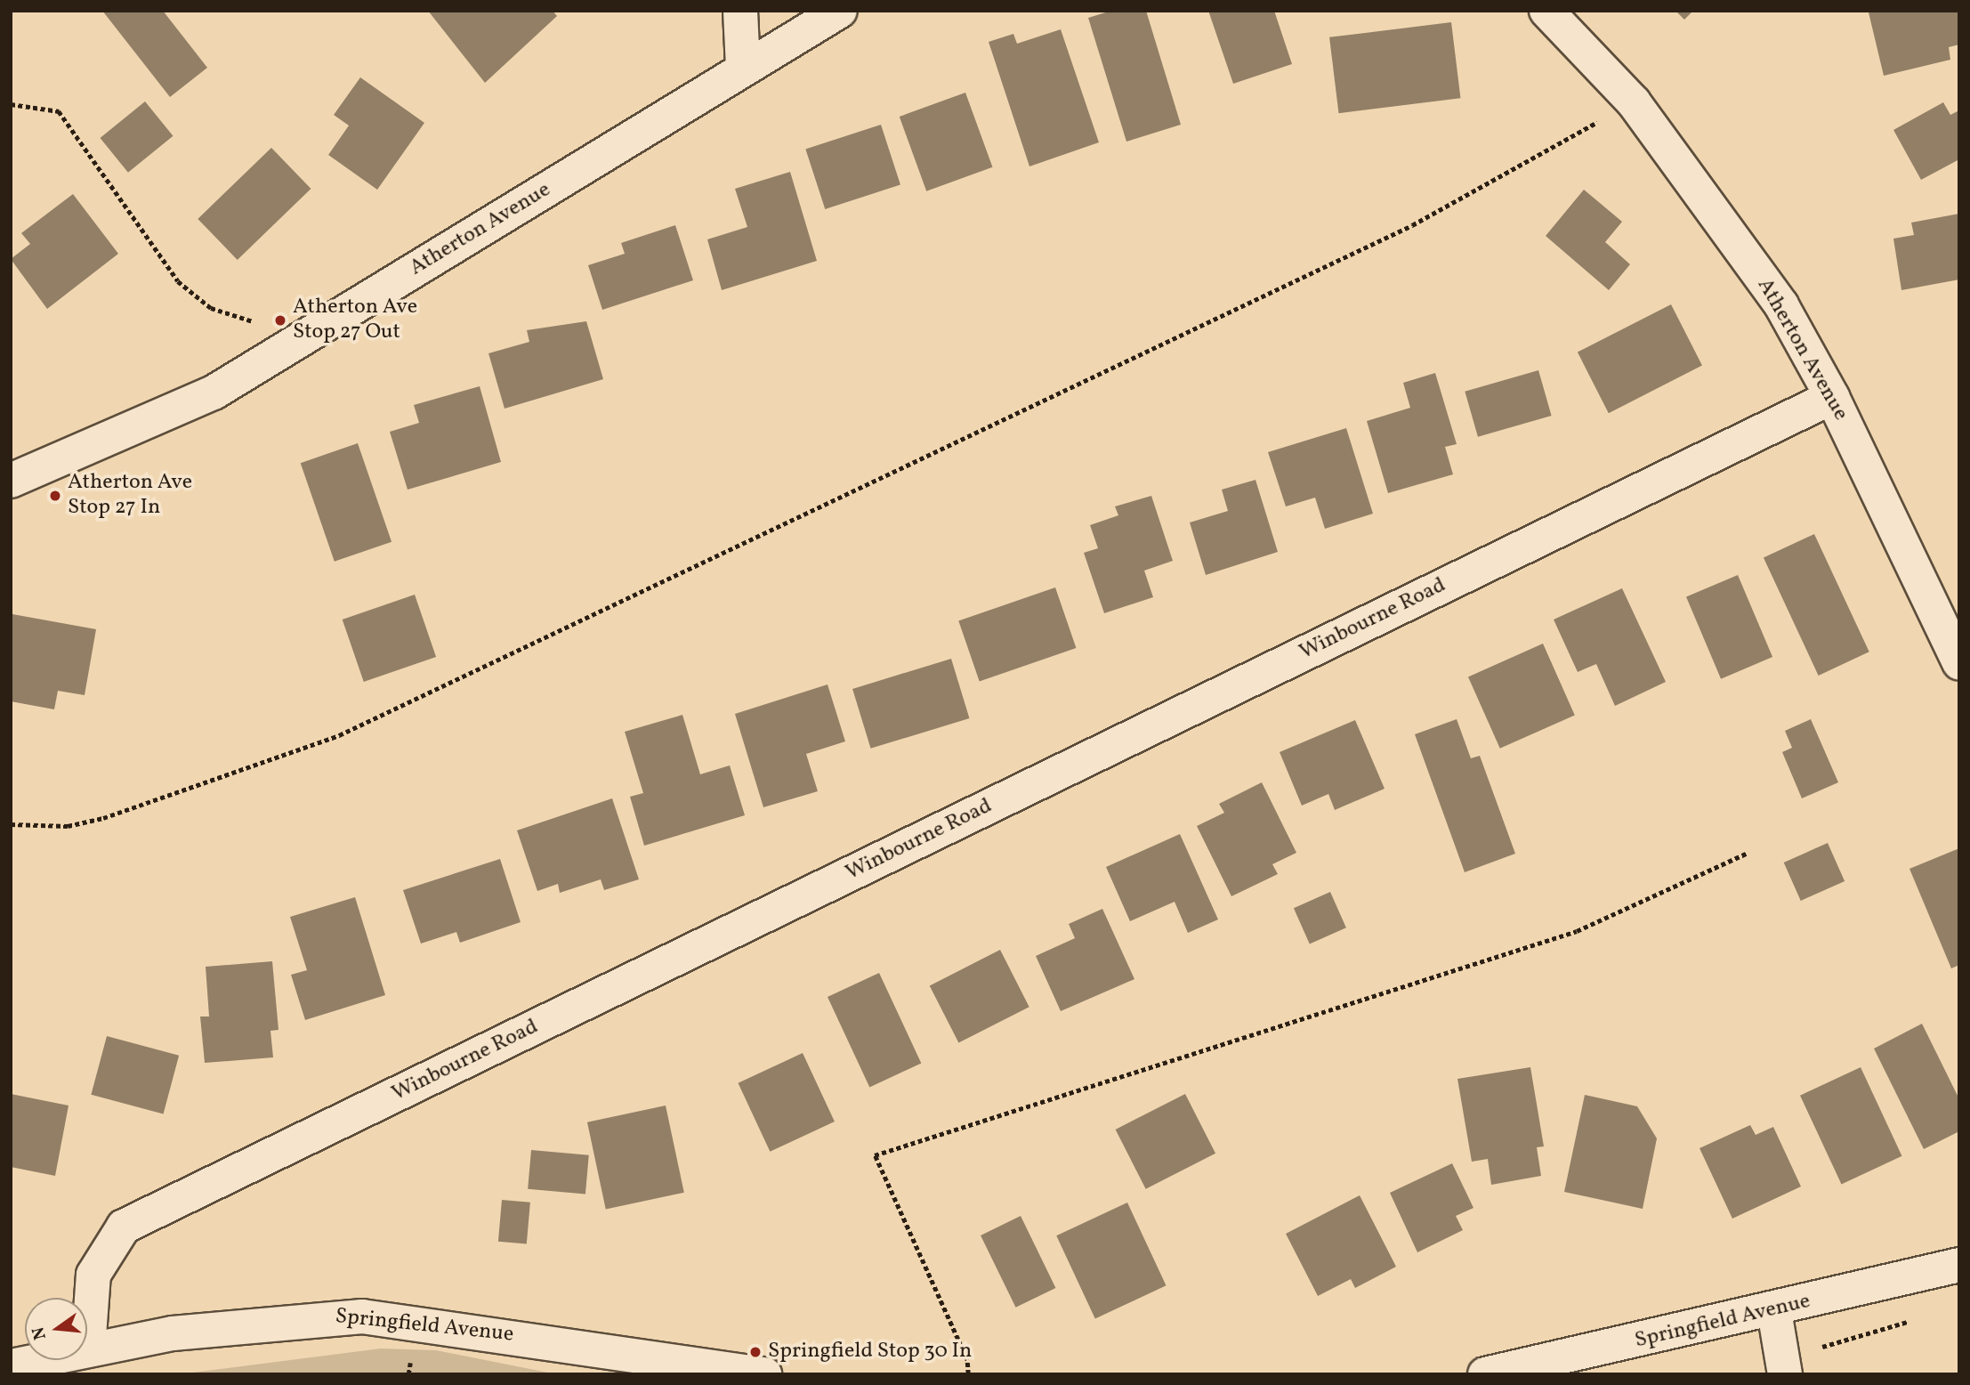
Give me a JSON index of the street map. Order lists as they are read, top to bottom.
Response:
{
  "streets": {
    "street": ["Atherton Avenue", "Winbourne Road", "Springfield Avenue"]
  },
  "crossings": [
    ["Atherton Avenue", "Winbourne Road"],
    ["Winbourne Road", "Springfield Avenue"]
  ],
  "places": ["Atherton Ave Stop 27 Out", "Atherton Ave Stop 27 In", "Springfield Stop 30 In"],
  "north": "left"
}
